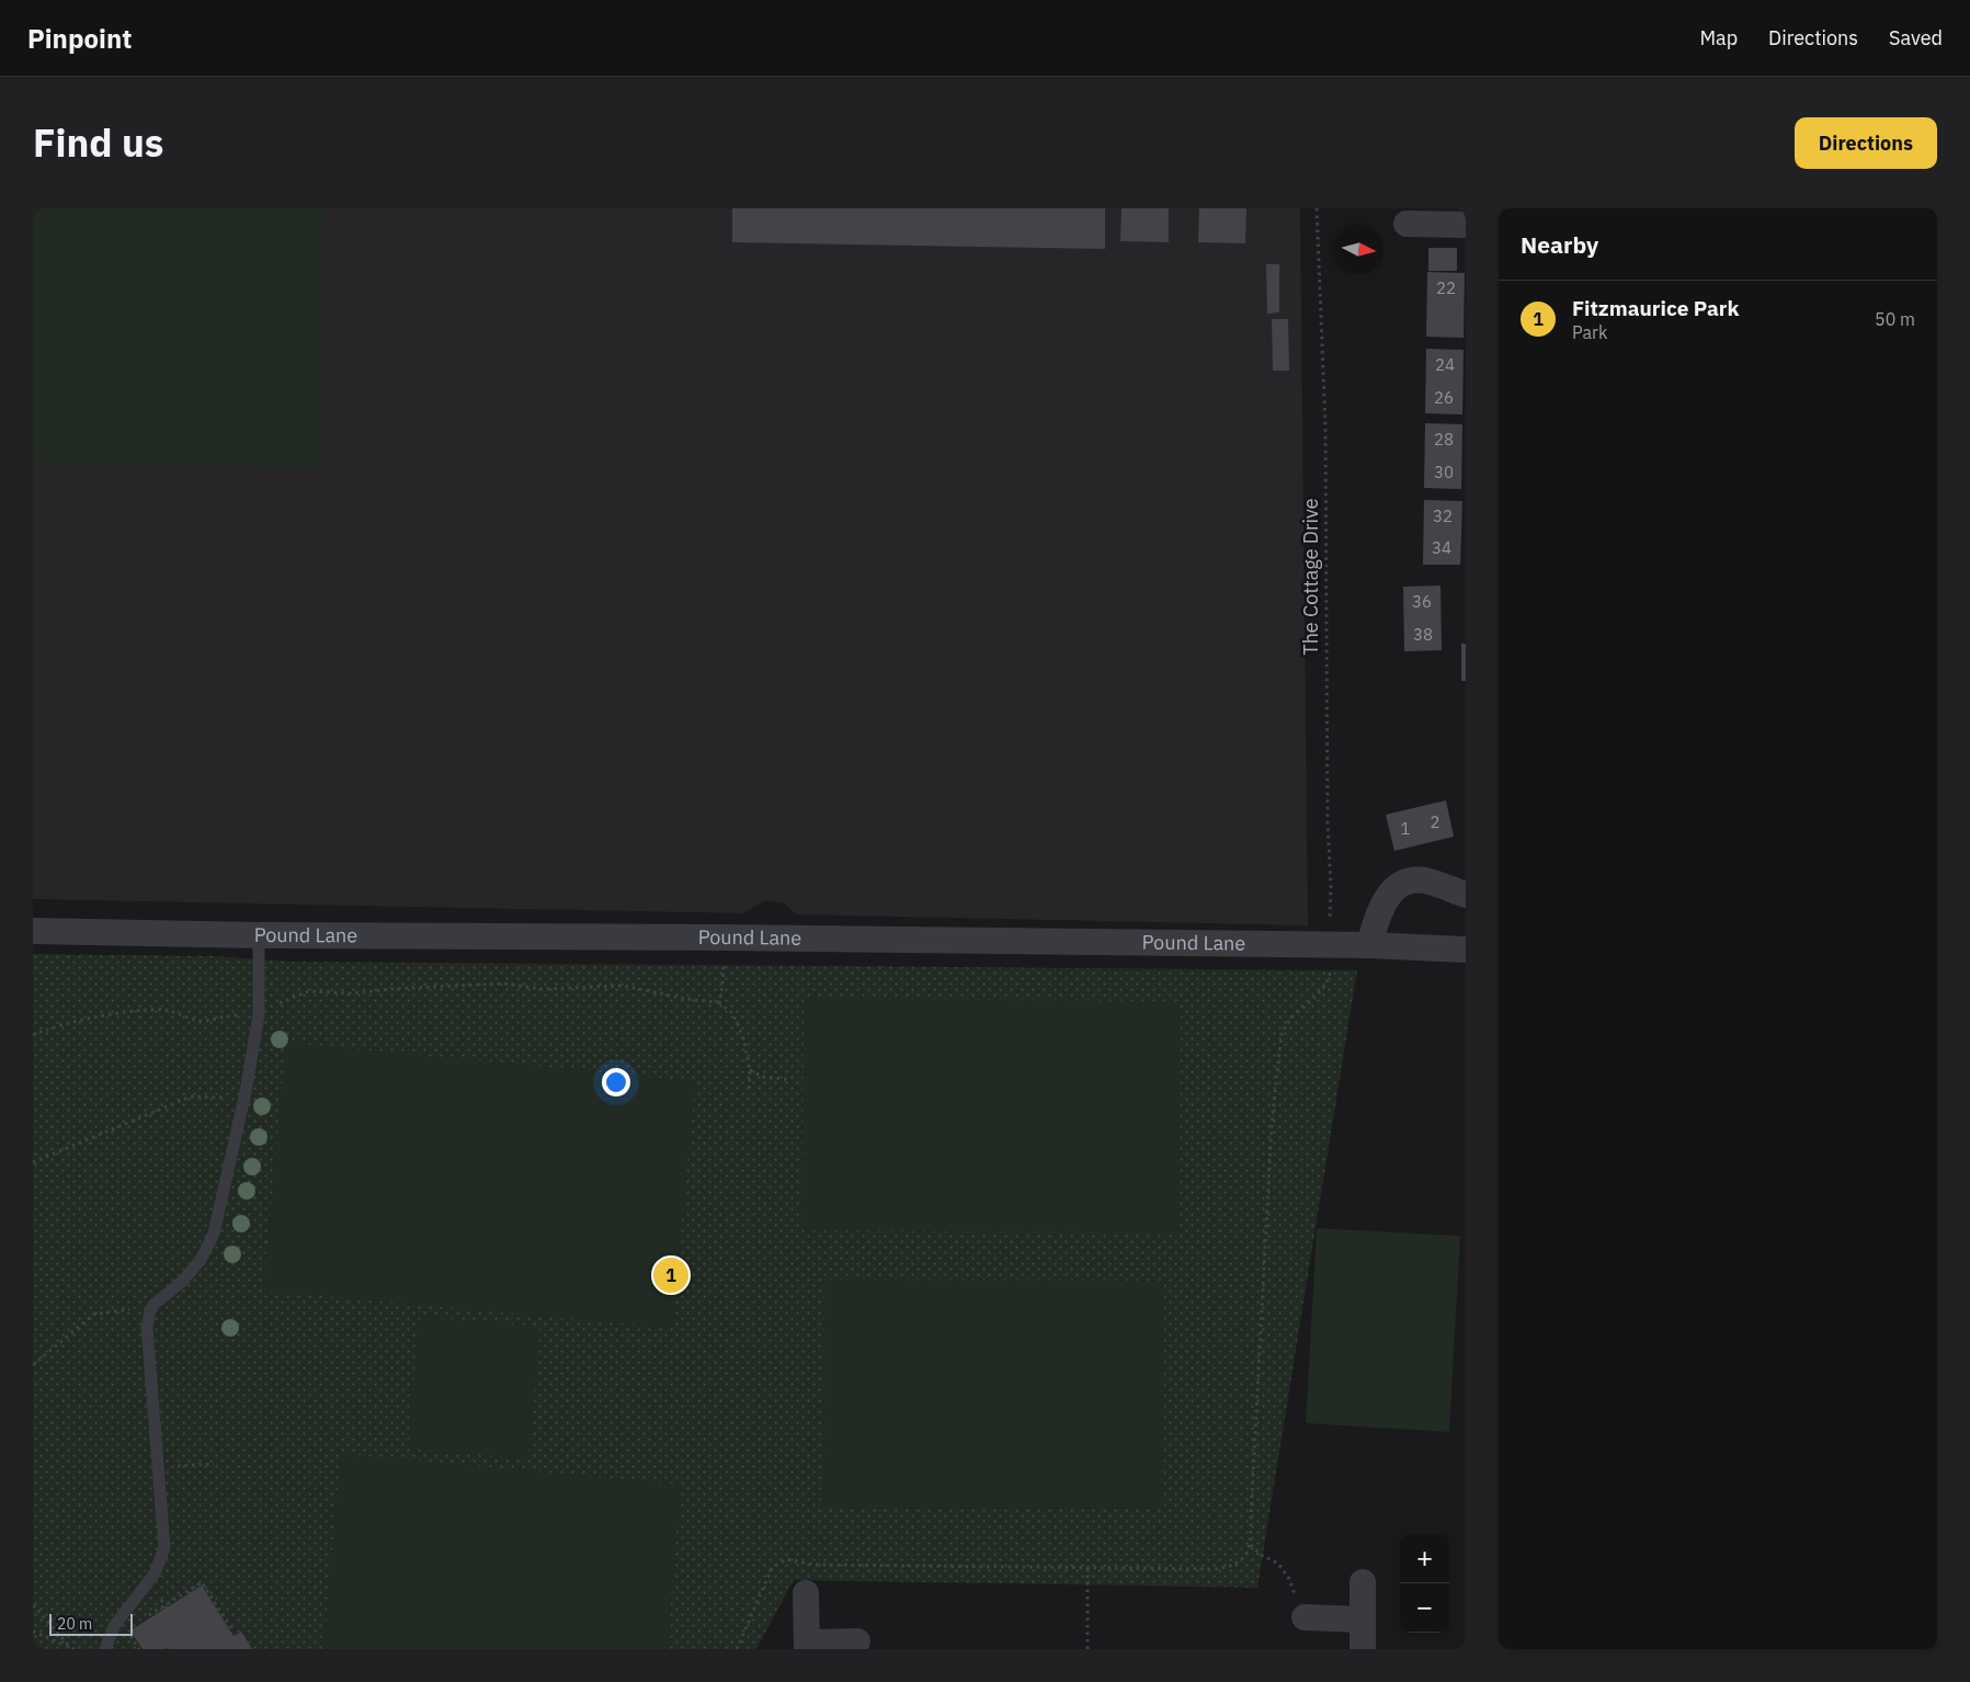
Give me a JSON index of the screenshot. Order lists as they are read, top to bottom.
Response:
{
  "streets": {
    "street": ["Pound Lane"],
    "path": ["The Cottage Drive"]
  },
  "crossings": [
    ["The Cottage Drive", "Pound Lane"]
  ],
  "house_numbers": [
    "22",
    "24",
    "26",
    "28",
    "30",
    "32",
    "34",
    "36",
    "38",
    "2",
    "1"
  ],
  "scale_bar": "20 m",
  "north": "right",
  "page": {
    "header": "Pinpoint",
    "nav": ["Map", "Directions", "Saved"],
    "title": "Find us",
    "buttons": "Directions",
    "heading": "Nearby",
    "list": [
      {
        "mark": "1",
        "name": "Fitzmaurice Park",
        "note": "Park",
        "value": "50 m"
      }
    ],
    "pins": "1",
    "map_buttons": ["+", "−"],
    "scale": "20 m"
  }
}
